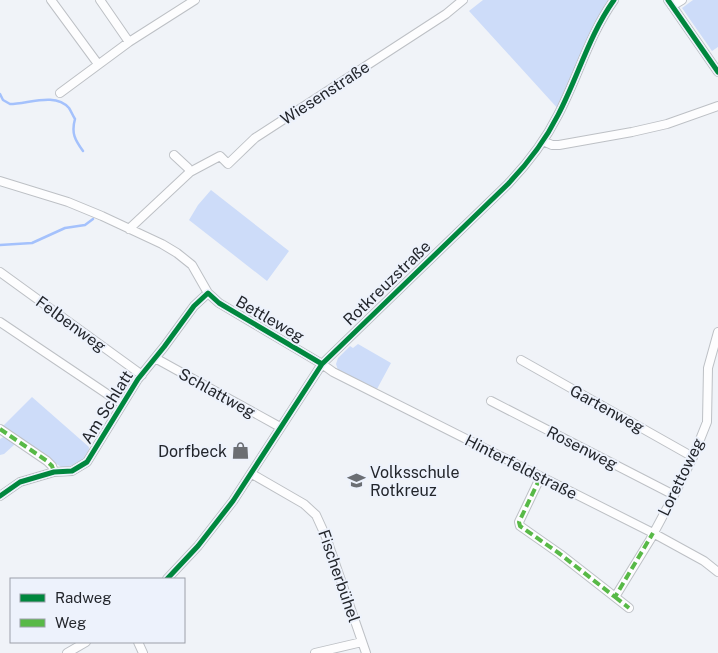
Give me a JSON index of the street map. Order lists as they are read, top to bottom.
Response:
{
  "streets": {
    "street": [
      "Wiesenstraße",
      "Rotkreuzstraße",
      "Bettleweg",
      "Felbenweg",
      "Schlattweg",
      "Am Schlatt",
      "Gartenweg",
      "Rosenweg",
      "Hinterfeldstraße",
      "Lorettoweg",
      "Fischerbühel"
    ]
  },
  "crossings": [
    ["Wiesenstraße", "Bettleweg"],
    ["Rotkreuzstraße", "Bettleweg"],
    ["Rotkreuzstraße", "Schlattweg"],
    ["Rotkreuzstraße", "Hinterfeldstraße"],
    ["Rotkreuzstraße", "Fischerbühel"],
    ["Bettleweg", "Am Schlatt"],
    ["Bettleweg", "Hinterfeldstraße"],
    ["Felbenweg", "Am Schlatt"],
    ["Schlattweg", "Am Schlatt"],
    ["Gartenweg", "Lorettoweg"],
    ["Rosenweg", "Lorettoweg"],
    ["Hinterfeldstraße", "Lorettoweg"]
  ],
  "places": {
    "shop": ["Dorfbeck"],
    "school or university": ["Volksschule Rotkreuz"]
  },
  "legend": ["Radweg", "Weg"]
}
